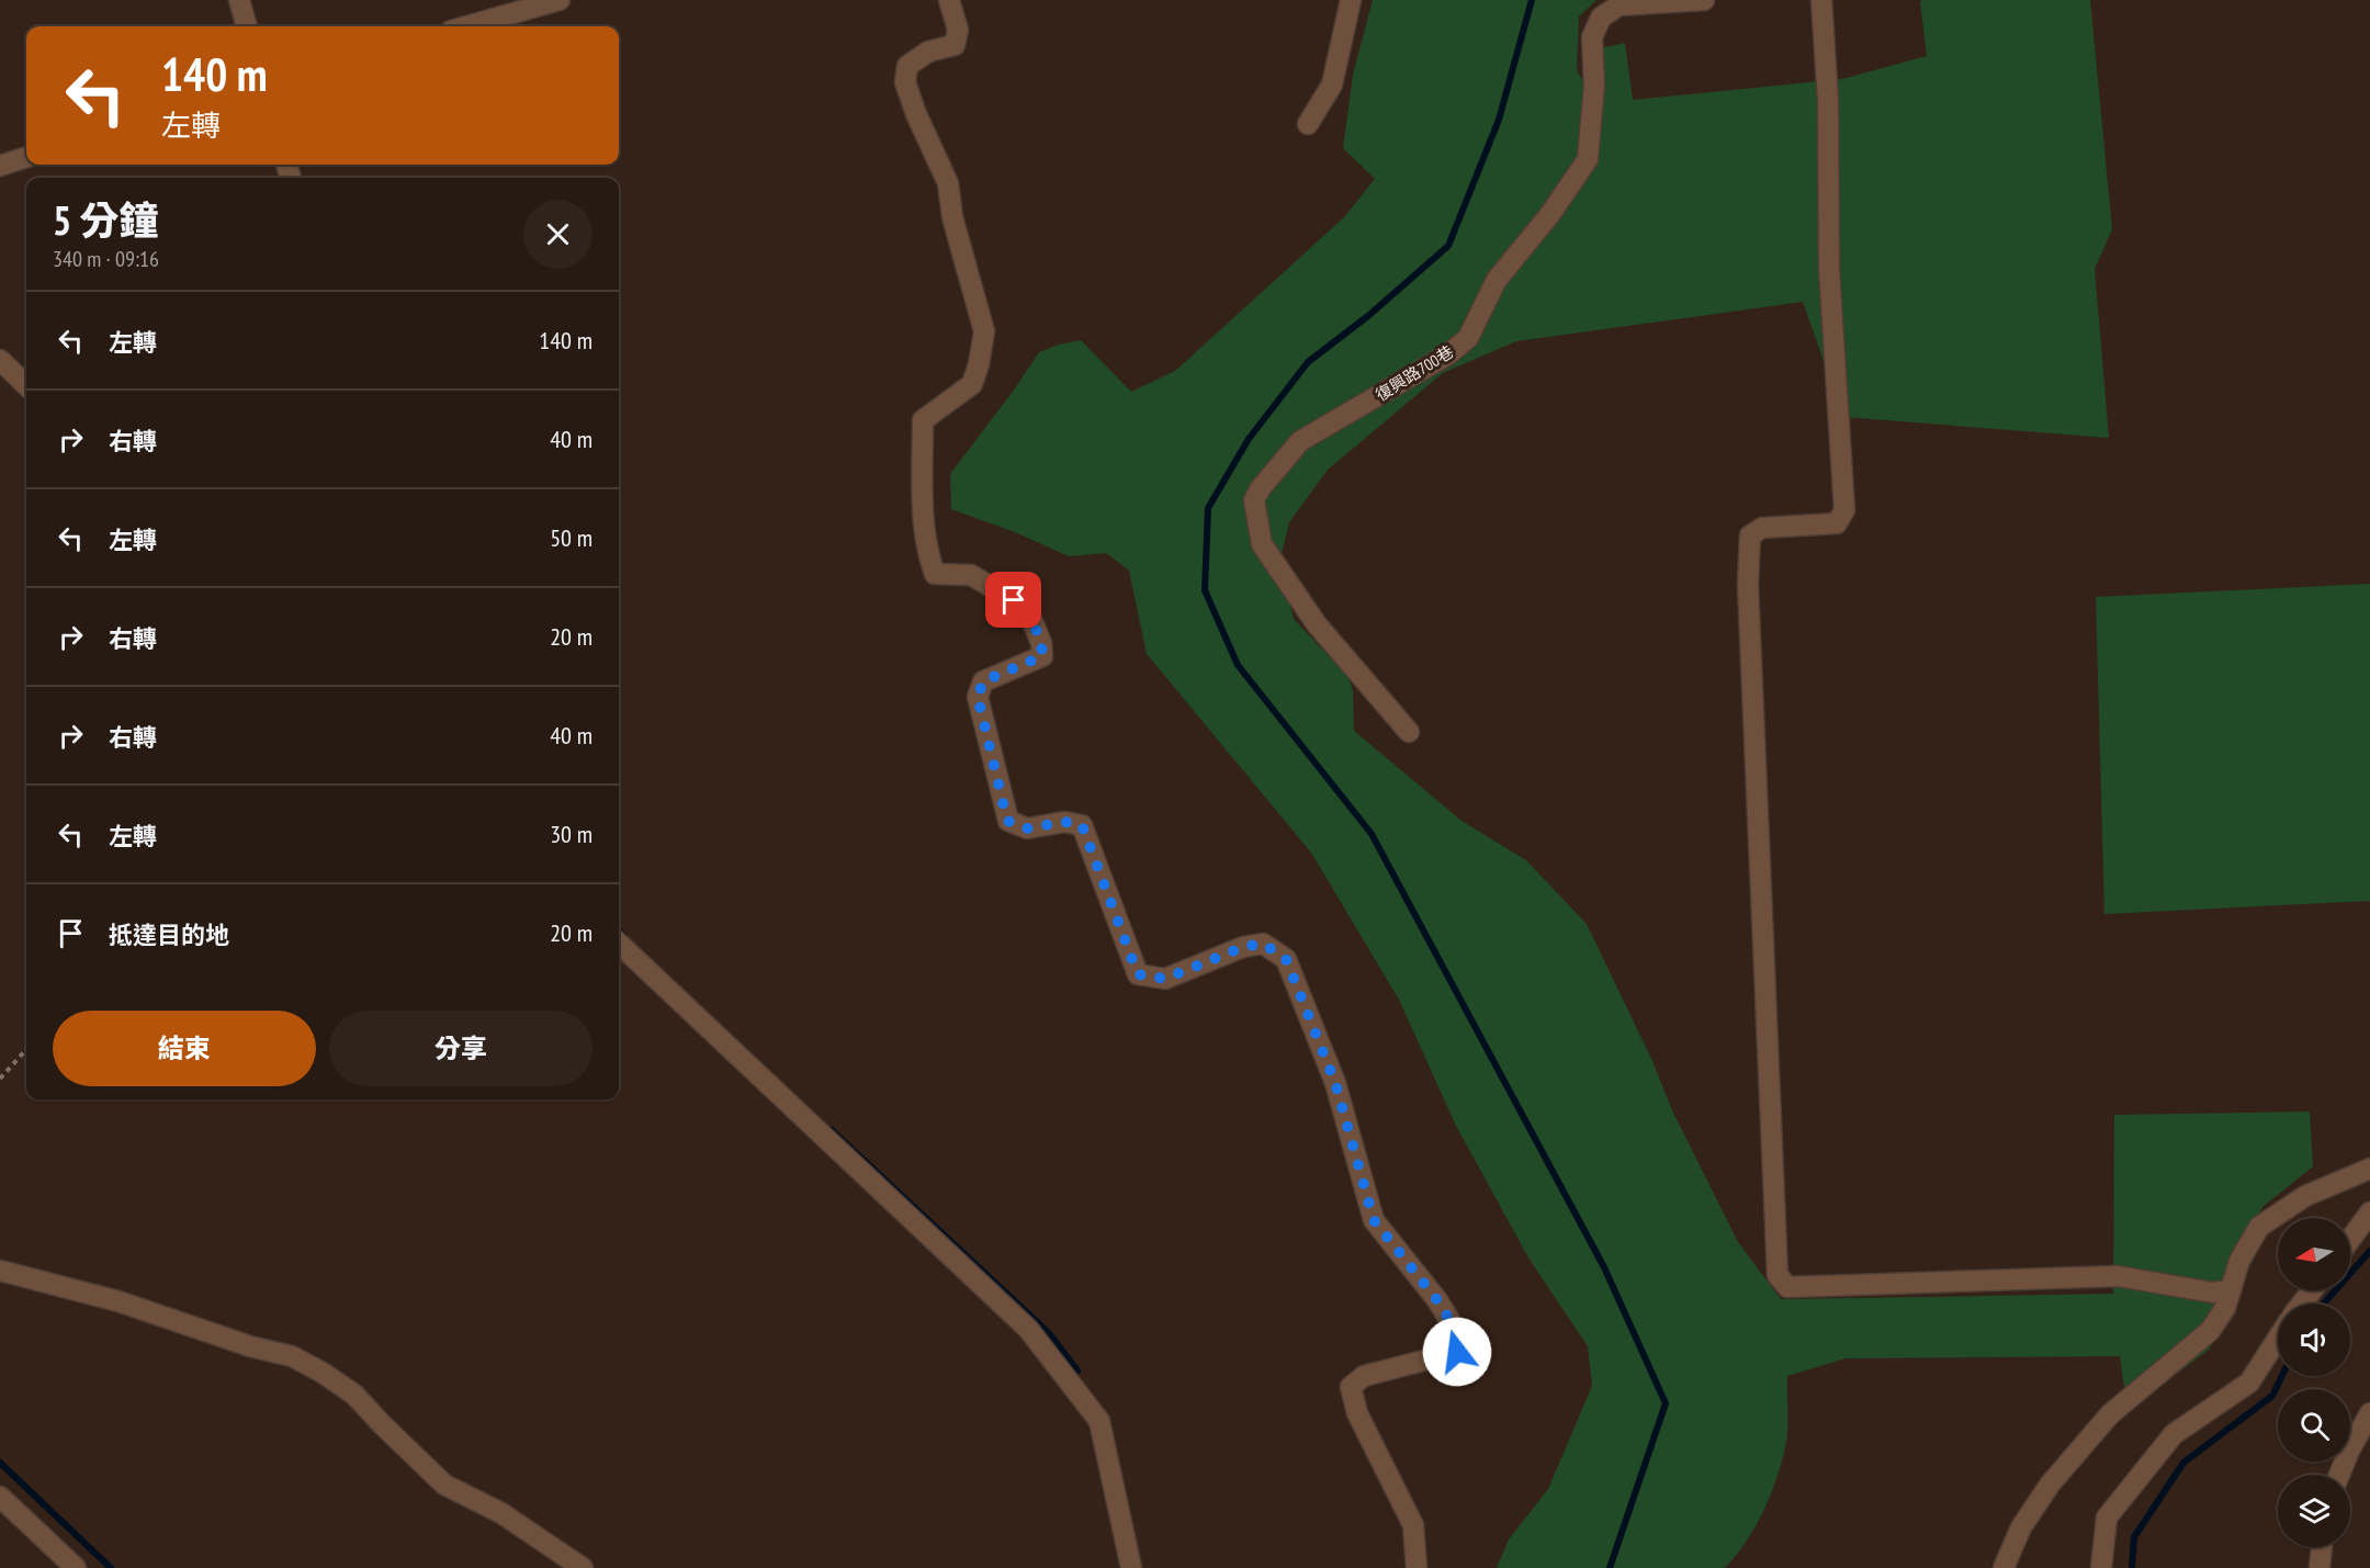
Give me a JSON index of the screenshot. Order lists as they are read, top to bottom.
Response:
{
  "streets": {
    "street": ["復興路700巷"]
  },
  "north": "left",
  "page": {
    "turn": ["140 m", "左轉"],
    "heading": ["5 分鐘", "340 m · 09:16"],
    "list": [
      {
        "name": "左轉",
        "value": "140 m"
      },
      {
        "name": "右轉",
        "value": "40 m"
      },
      {
        "name": "左轉",
        "value": "50 m"
      },
      {
        "name": "右轉",
        "value": "20 m"
      },
      {
        "name": "右轉",
        "value": "40 m"
      },
      {
        "name": "左轉",
        "value": "30 m"
      },
      {
        "name": "抵達目的地",
        "value": "20 m"
      }
    ],
    "buttons": ["結束", "分享"]
  }
}
